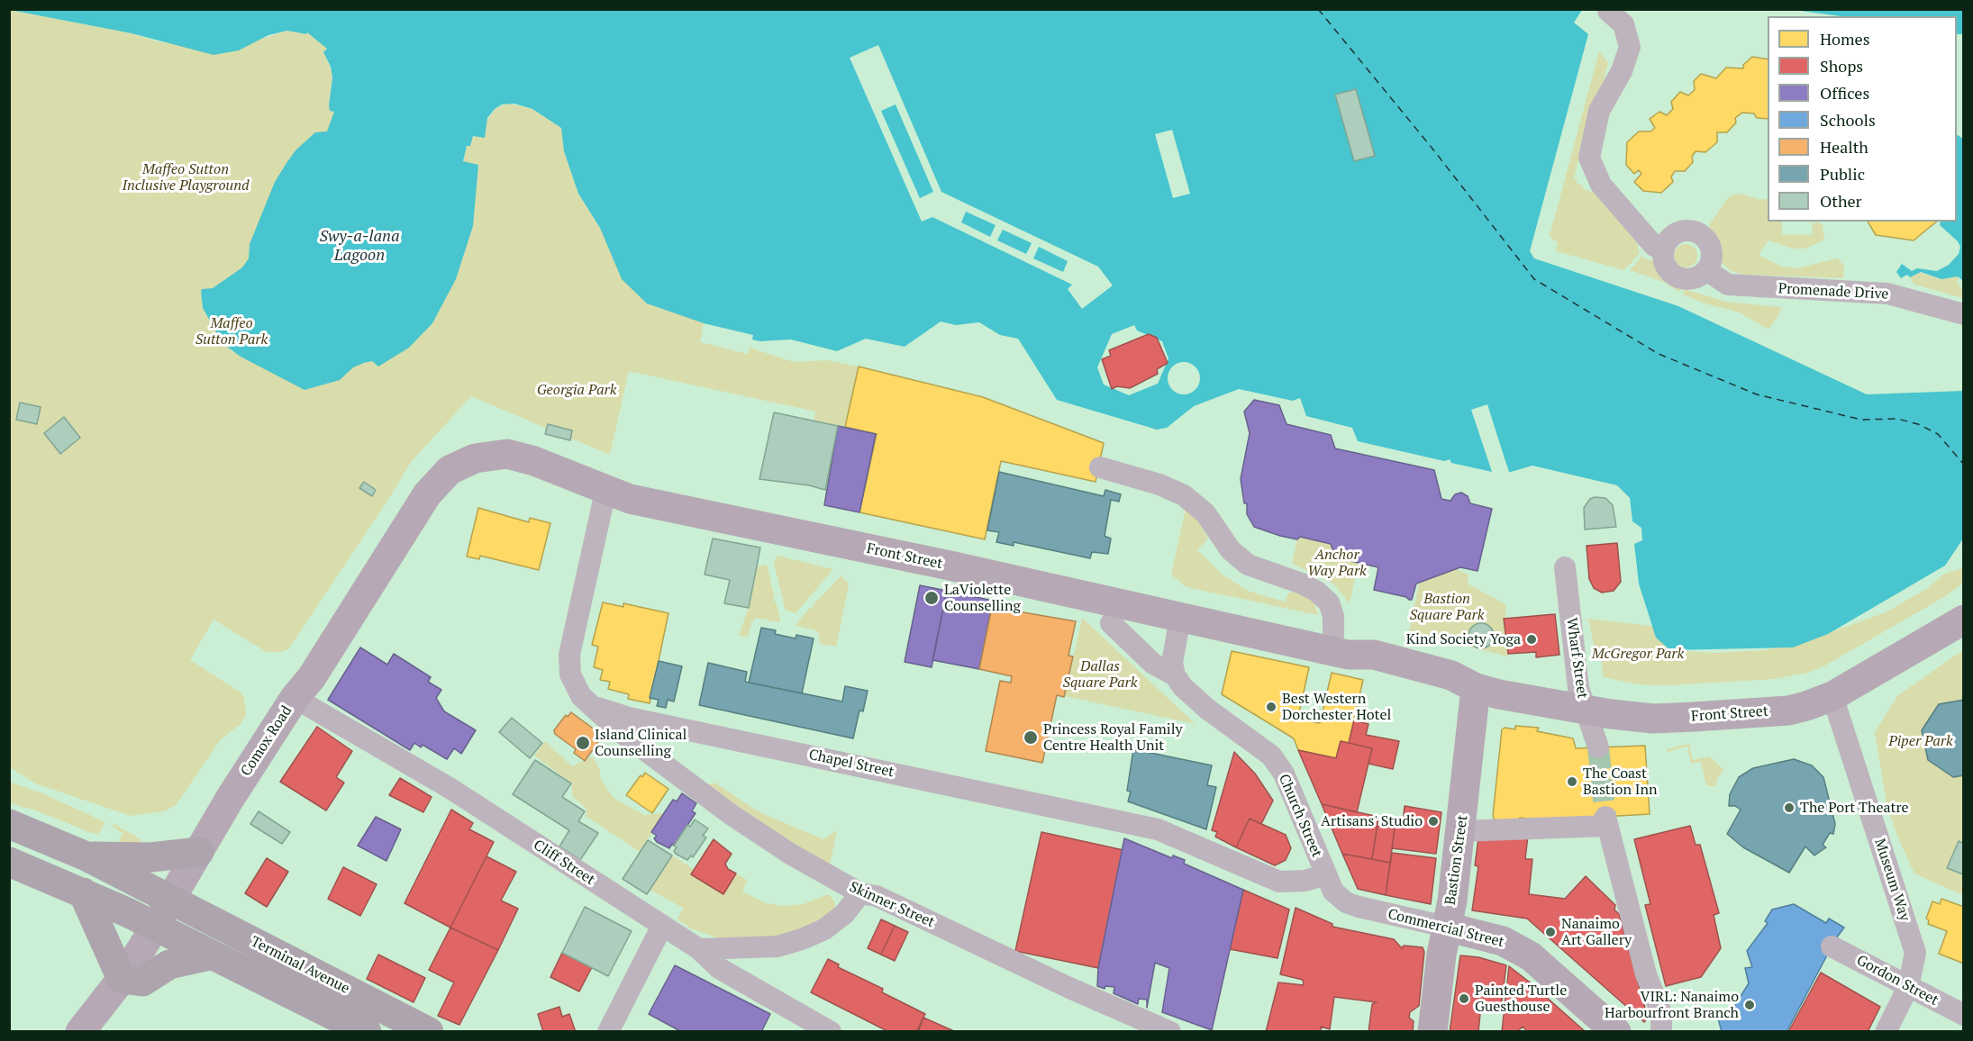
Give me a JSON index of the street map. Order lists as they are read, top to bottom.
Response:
{
  "streets": {
    "highway": ["Terminal Avenue"],
    "street": [
      "Promenade Drive",
      "Front Street",
      "Wharf Street",
      "Comox Road",
      "Chapel Street",
      "Church Street",
      "Bastion Street",
      "Cliff Street",
      "Museum Way",
      "Skinner Street",
      "Commercial Street",
      "Gordon Street"
    ]
  },
  "crossings": [
    ["Front Street", "Wharf Street"],
    ["Front Street", "Comox Road"],
    ["Front Street", "Bastion Street"],
    ["Front Street", "Museum Way"],
    ["Comox Road", "Cliff Street"],
    ["Comox Road", "Terminal Avenue"],
    ["Chapel Street", "Church Street"],
    ["Chapel Street", "Skinner Street"],
    ["Church Street", "Commercial Street"],
    ["Bastion Street", "Commercial Street"],
    ["Museum Way", "Gordon Street"]
  ],
  "water": ["Swy-a-lana Lagoon"],
  "parks": [
    "Maffeo Sutton Inclusive Playground",
    "Maffeo Sutton Park",
    "Georgia Park",
    "Anchor Way Park",
    "Bastion Square Park",
    "McGregor Park",
    "Dallas Square Park",
    "Piper Park"
  ],
  "places": [
    "LaViolette Counselling",
    "Kind Society Yoga",
    "Best Western Dorchester Hotel",
    "Princess Royal Family Centre Health Unit",
    "Island Clinical Counselling",
    "The Coast Bastion Inn",
    "The Port Theatre",
    "Artisans' Studio",
    "Nanaimo Art Gallery",
    "Painted Turtle Guesthouse",
    "VIRL: Nanaimo Harbourfront Branch"
  ],
  "legend": [
    "Homes",
    "Shops",
    "Offices",
    "Schools",
    "Health",
    "Public",
    "Other"
  ]
}
